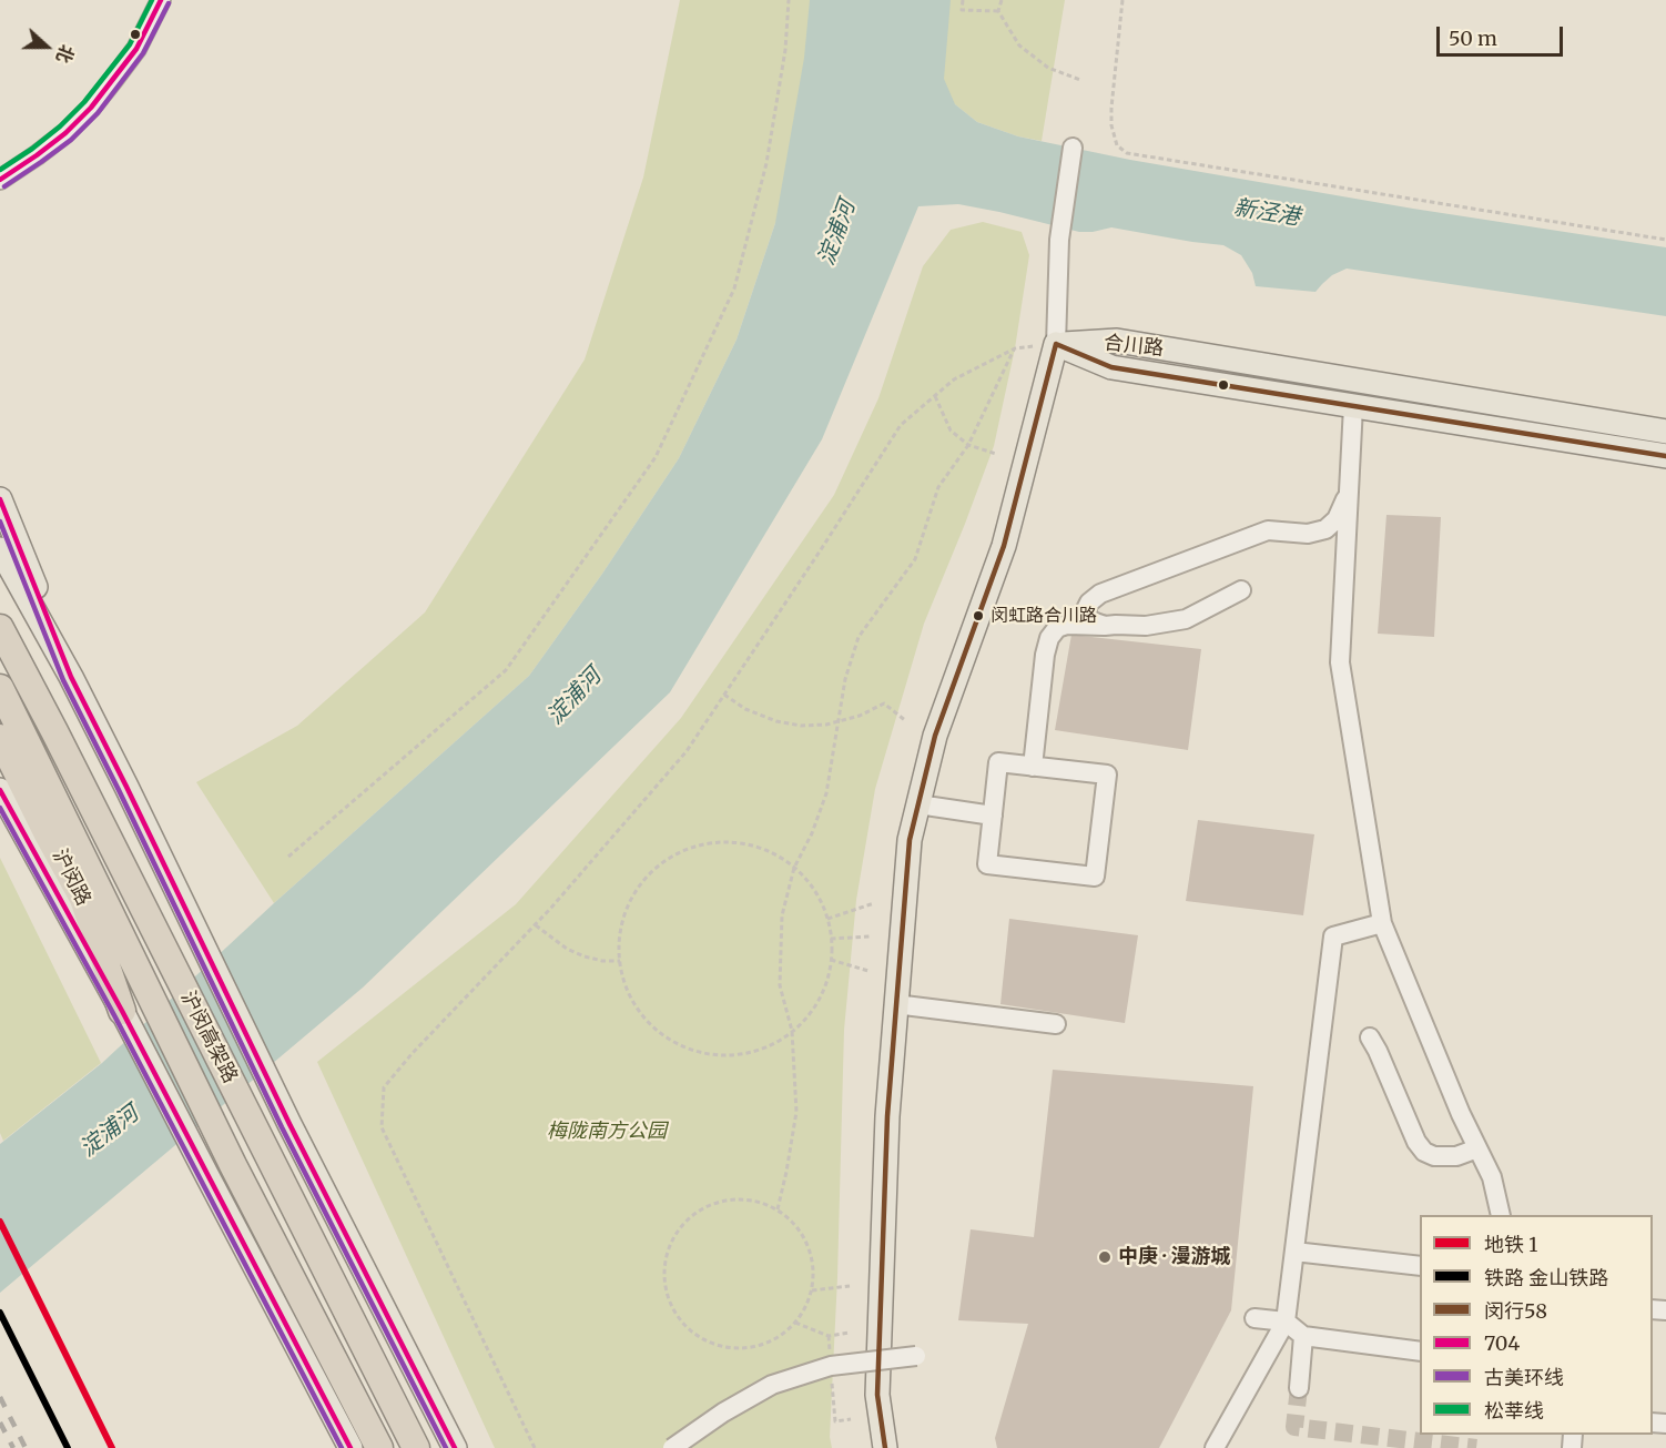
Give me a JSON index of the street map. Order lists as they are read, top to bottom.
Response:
{
  "streets": {
    "highway": ["沪闵路", "沪闵高架路"],
    "main road": ["合川路"]
  },
  "water": ["新泾港", "淀浦河"],
  "parks": ["梅陇南方公园"],
  "places": ["闵虹路合川路", "中庚 · 漫游城"],
  "lines": [
    "transit line 704",
    "transit line 松莘线",
    "transit line 古美环线",
    "transit line 闵行58",
    "metro line 1",
    "rail line 金山铁路"
  ],
  "legend": [
    "地铁 1",
    "铁路 金山铁路",
    "闵行58",
    "704",
    "古美环线",
    "松莘线"
  ],
  "scale_bar": "50 m",
  "north": "right"
}
